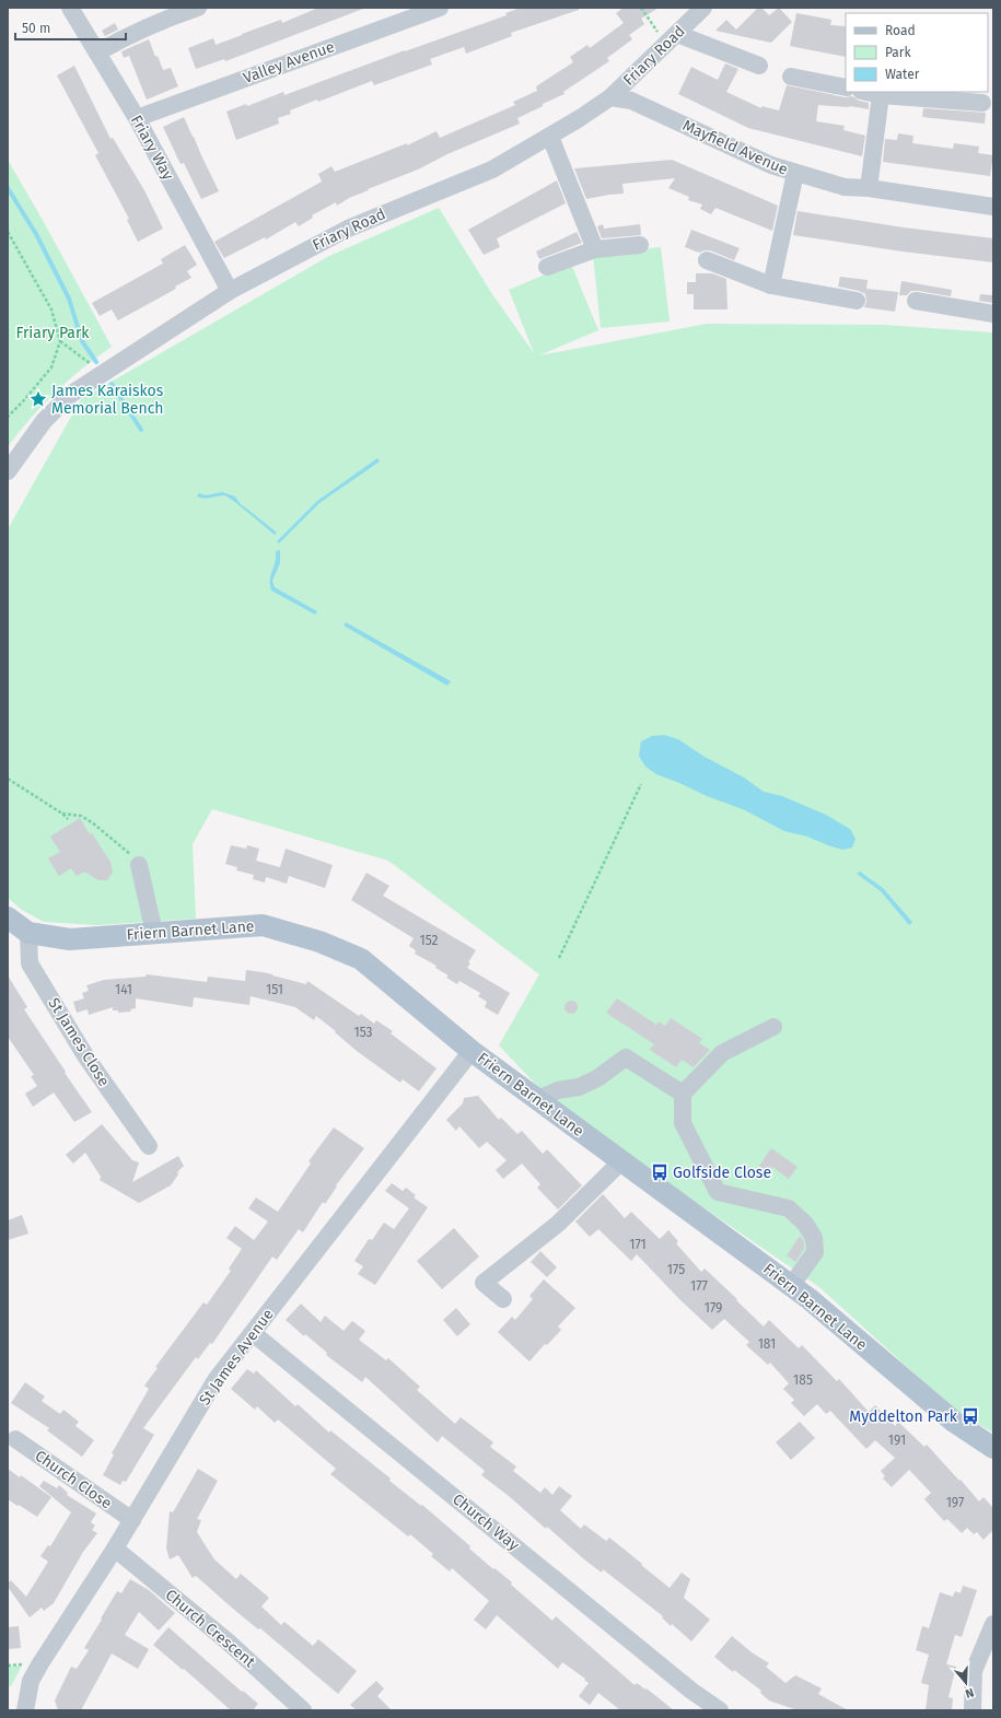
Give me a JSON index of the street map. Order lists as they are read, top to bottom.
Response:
{
  "streets": {
    "main road": ["Friern Barnet Lane"],
    "street": [
      "Friary Road",
      "Valley Avenue",
      "Friary Way",
      "Mayfield Avenue",
      "St James Close",
      "St James Avenue",
      "Church Close",
      "Church Way",
      "Church Crescent"
    ]
  },
  "crossings": [
    ["Friary Road", "Friary Way"],
    ["Friary Road", "Mayfield Avenue"],
    ["Valley Avenue", "Friary Way"],
    ["Friern Barnet Lane", "St James Close"],
    ["Friern Barnet Lane", "St James Avenue"],
    ["St James Avenue", "Church Close"],
    ["St James Avenue", "Church Way"],
    ["St James Avenue", "Church Crescent"]
  ],
  "parks": ["Friary Park"],
  "places": {
    "place": ["James Karaiskos Memorial Bench"],
    "bus stop": ["Golfside Close", "Myddelton Park"]
  },
  "house_numbers": [
    "152",
    "141",
    "151",
    "153",
    "171",
    "175",
    "177",
    "179",
    "181",
    "185",
    "191",
    "197"
  ],
  "legend": ["Road", "Park", "Water"],
  "scale_bar": "50 m",
  "north": "bottom"
}
